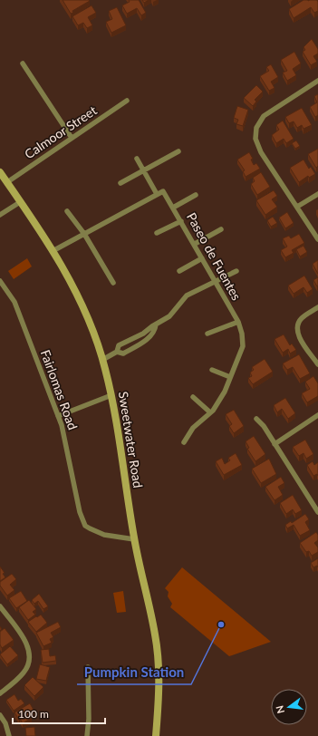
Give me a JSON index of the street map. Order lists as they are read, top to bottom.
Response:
{
  "streets": {
    "main road": ["Sweetwater Road"],
    "street": ["Calmoor Street", "Paseo de Fuentes", "Fairlomas Road"]
  },
  "crossings": [
    ["Calmoor Street", "Sweetwater Road"],
    ["Fairlomas Road", "Sweetwater Road"]
  ],
  "places": ["Pumpkin Station"],
  "scale_bar": "100 m",
  "north": "left"
}
